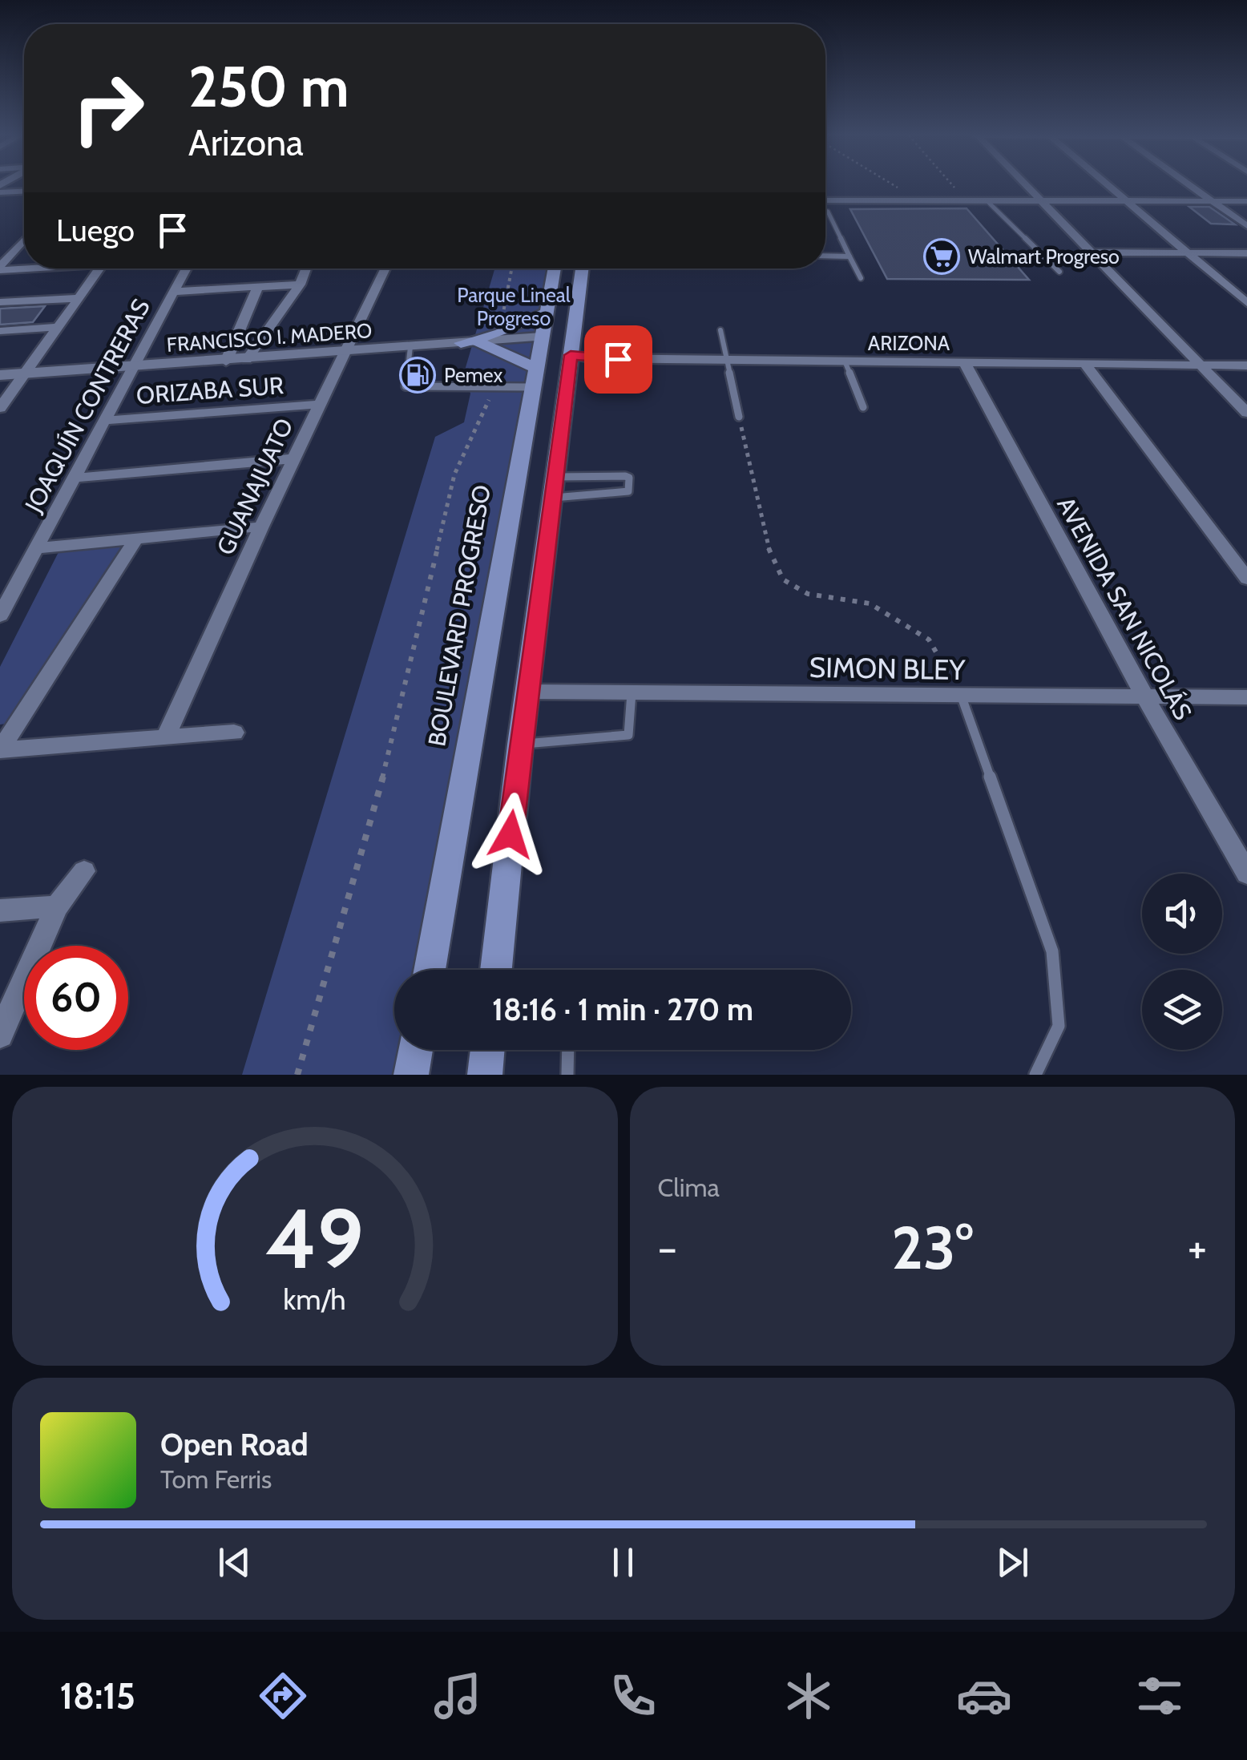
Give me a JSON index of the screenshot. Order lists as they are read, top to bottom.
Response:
{
  "streets": {
    "main road": ["BOULEVARD PROGRESO"],
    "street": [
      "FRANCISCO I. MADERO",
      "ARIZONA",
      "ORIZABA SUR",
      "JOAQUÍN CONTRERAS",
      "GUANAJUATO",
      "AVENIDA SAN NICOLÁS",
      "SIMON BLEY"
    ]
  },
  "crossings": [
    ["FRANCISCO I. MADERO", "JOAQUÍN CONTRERAS"],
    ["FRANCISCO I. MADERO", "GUANAJUATO"],
    ["FRANCISCO I. MADERO", "BOULEVARD PROGRESO"],
    ["ARIZONA", "AVENIDA SAN NICOLÁS"],
    ["ORIZABA SUR", "JOAQUÍN CONTRERAS"],
    ["ORIZABA SUR", "GUANAJUATO"],
    ["AVENIDA SAN NICOLÁS", "SIMON BLEY"]
  ],
  "parks": ["Parque Lineal Progreso"],
  "places": {
    "supermarket": ["Walmart Progreso"],
    "fuel station": ["Pemex"]
  },
  "page": {
    "turn": ["250 m", "Arizona"],
    "then": "Luego",
    "limit": "60",
    "trip": "18:16 · 1 min · 270 m",
    "tile": "Clima",
    "heat": ["−", "23°", "+"],
    "song": ["Open Road", "Tom Ferris"],
    "tabs": "18:15",
    "gauge": ["49", "km/h"]
  }
}
